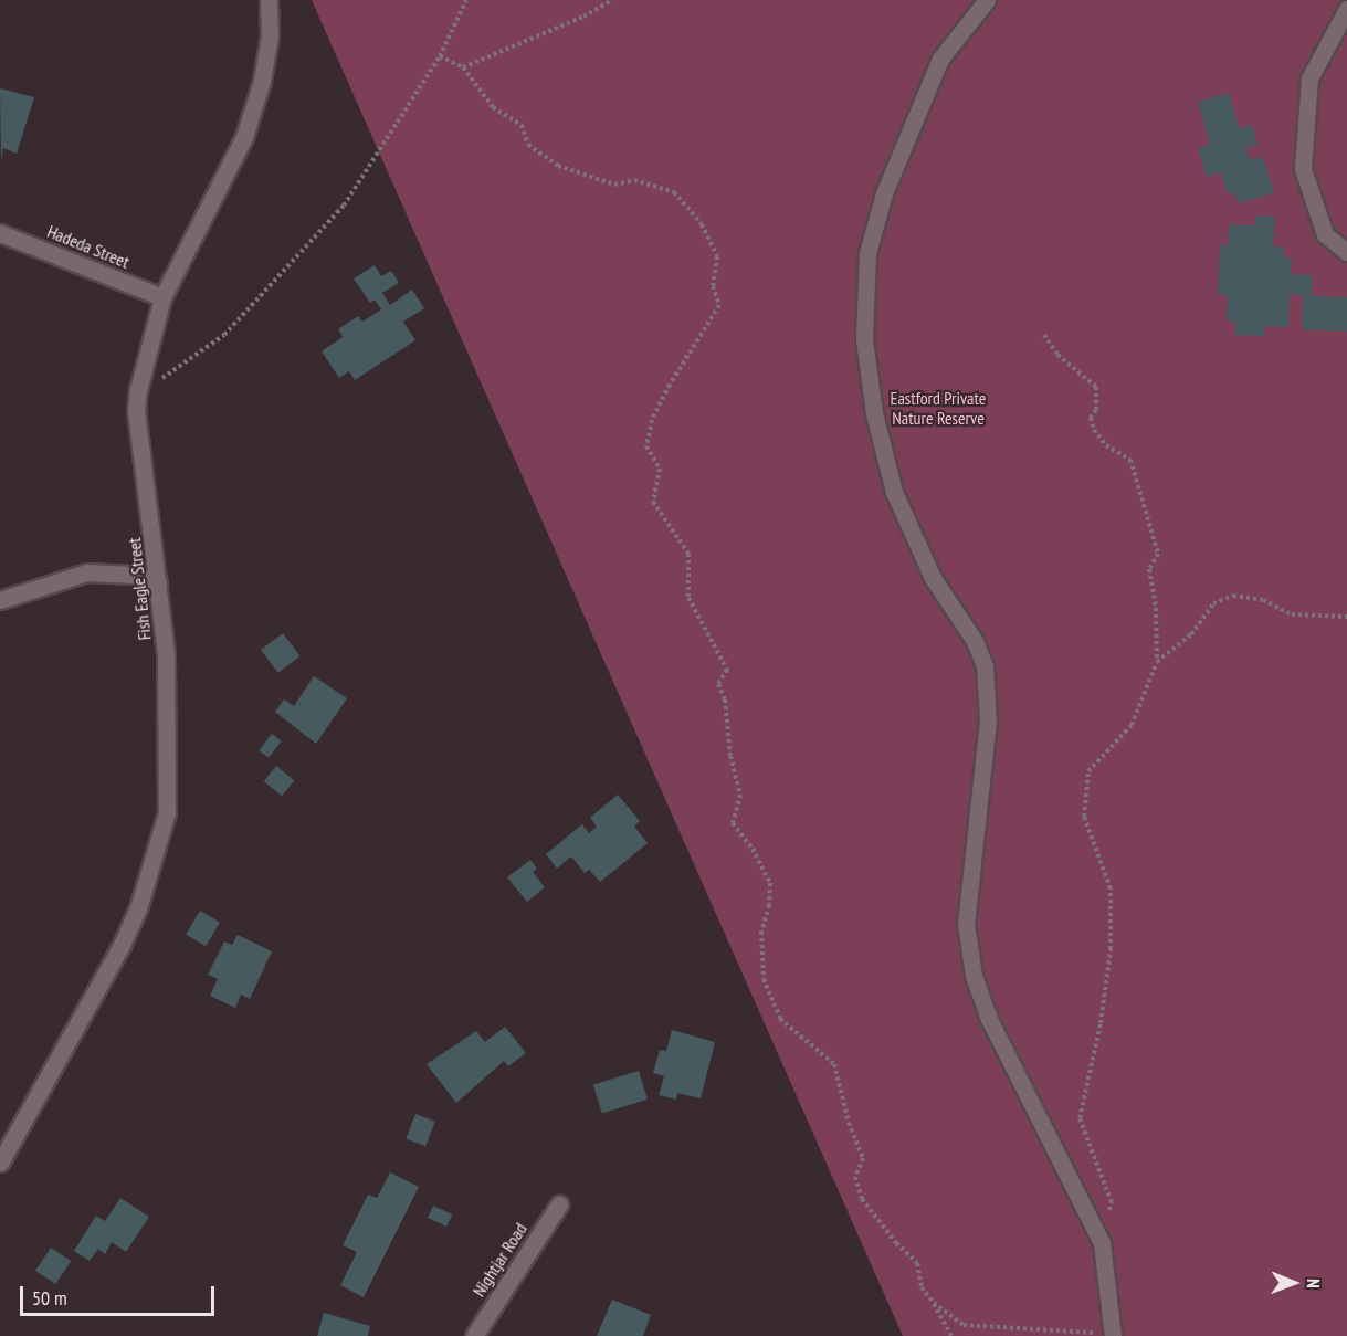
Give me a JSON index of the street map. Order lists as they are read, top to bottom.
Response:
{
  "streets": {
    "street": ["Hadeda Street", "Fish Eagle Street", "Nightjar Road"]
  },
  "crossings": [
    ["Hadeda Street", "Fish Eagle Street"]
  ],
  "parks": ["Eastford Private Nature Reserve"],
  "scale_bar": "50 m",
  "north": "right"
}
